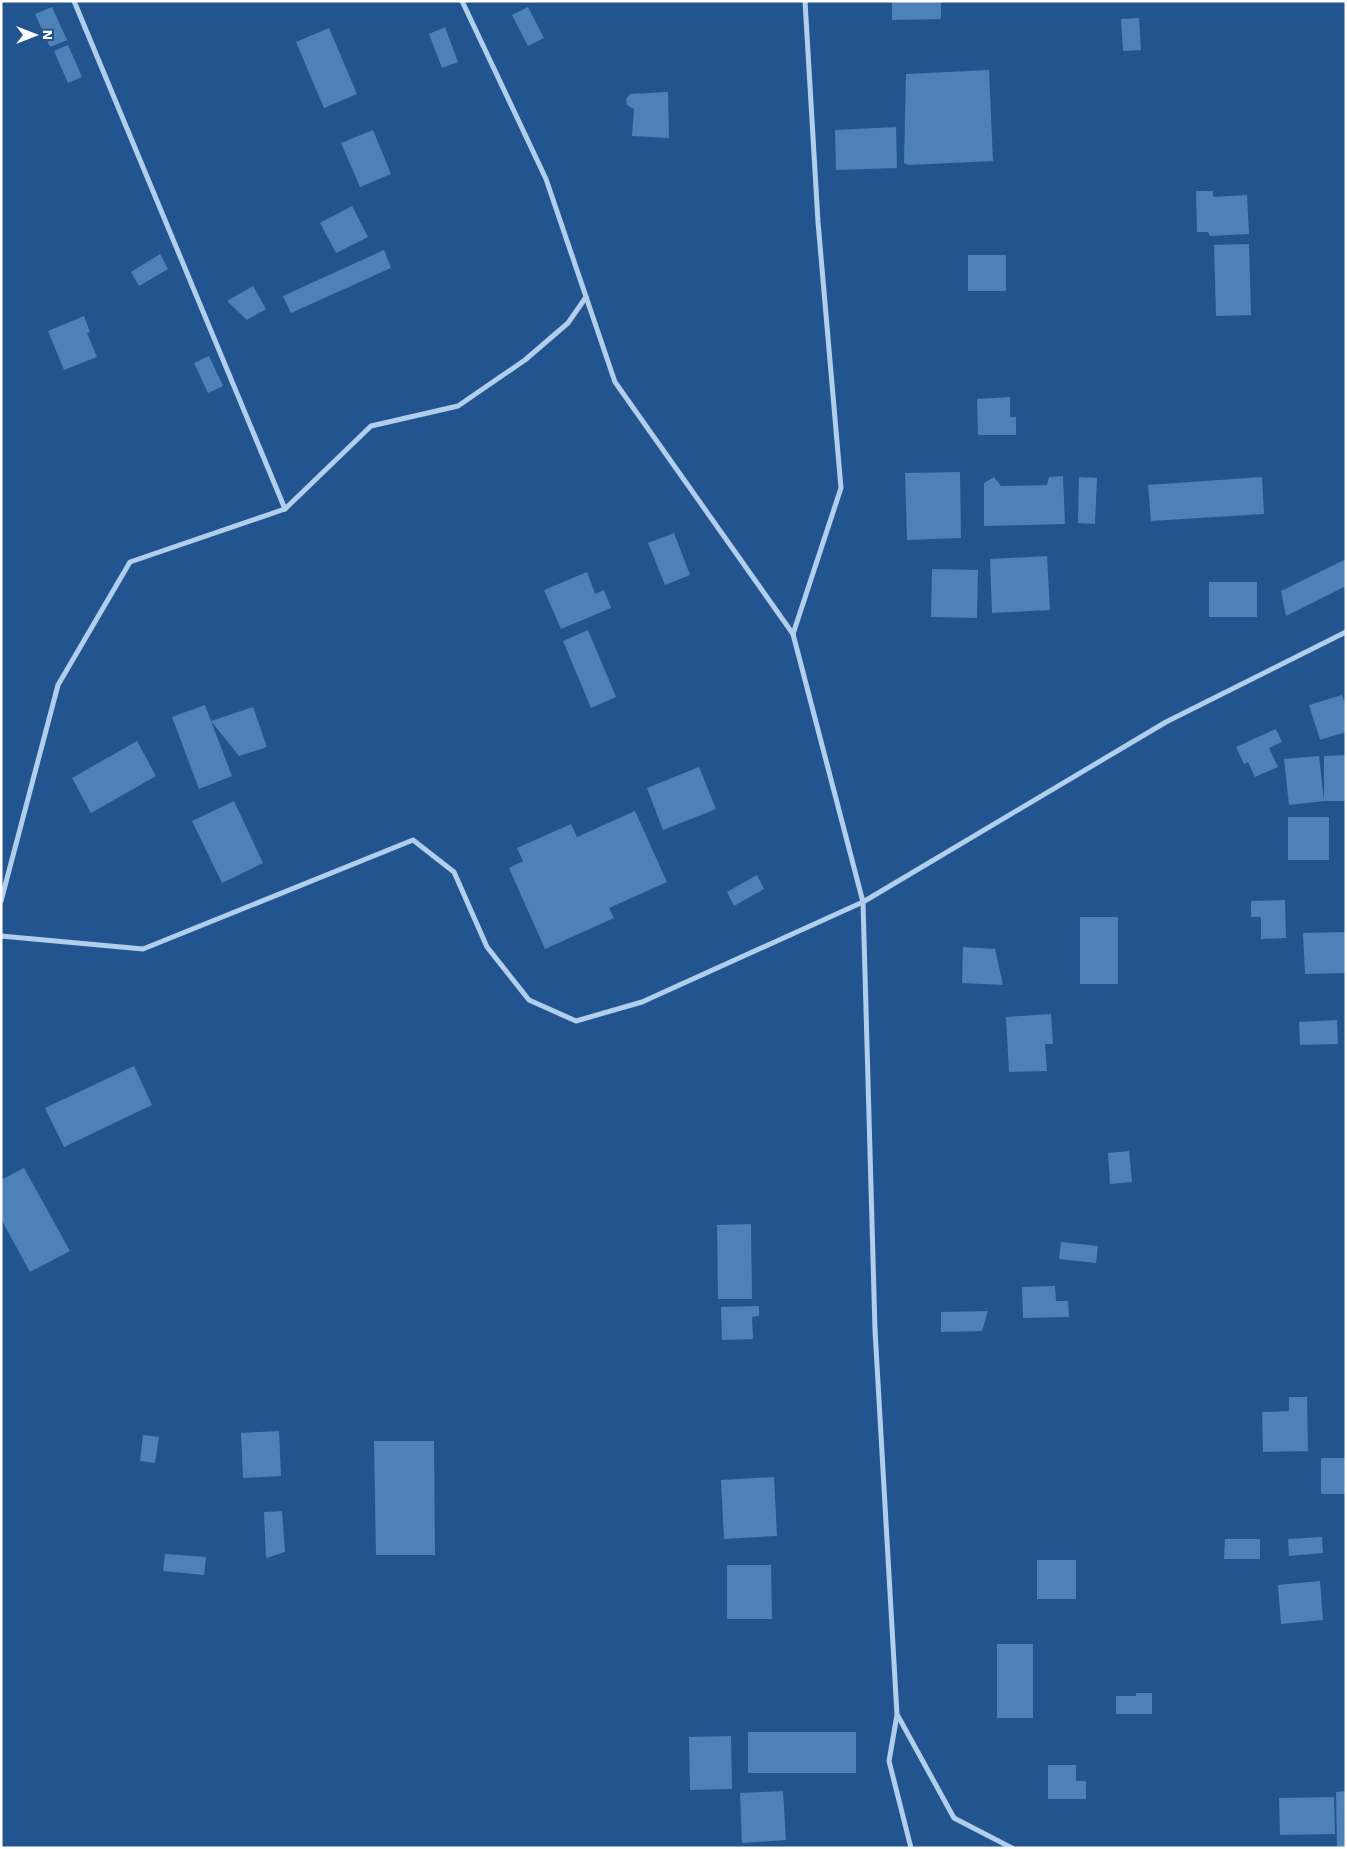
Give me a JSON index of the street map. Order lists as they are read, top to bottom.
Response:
{
  "north": "right"
}
